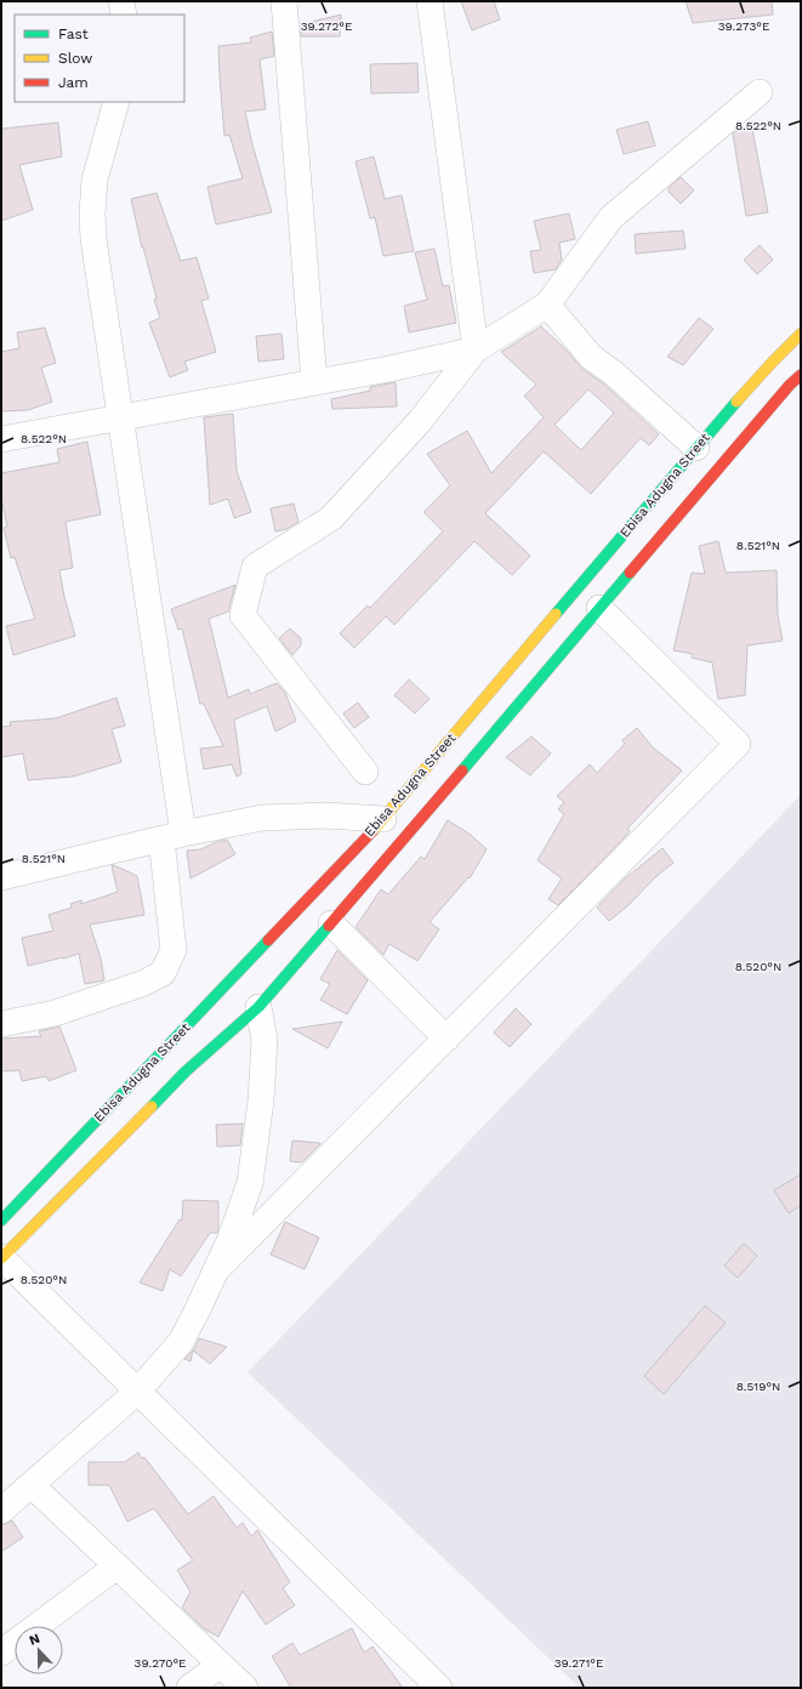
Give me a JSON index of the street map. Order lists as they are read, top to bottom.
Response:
{
  "streets": {
    "main road": ["Ebisa Adugna Street"]
  },
  "legend": ["Fast", "Slow", "Jam"],
  "north": "top",
  "coordinates": [
    "39.273°E",
    "39.272°E",
    "8.522°N",
    "8.521°N",
    "8.520°N",
    "8.519°N",
    "39.270°E",
    "39.271°E"
  ]
}
